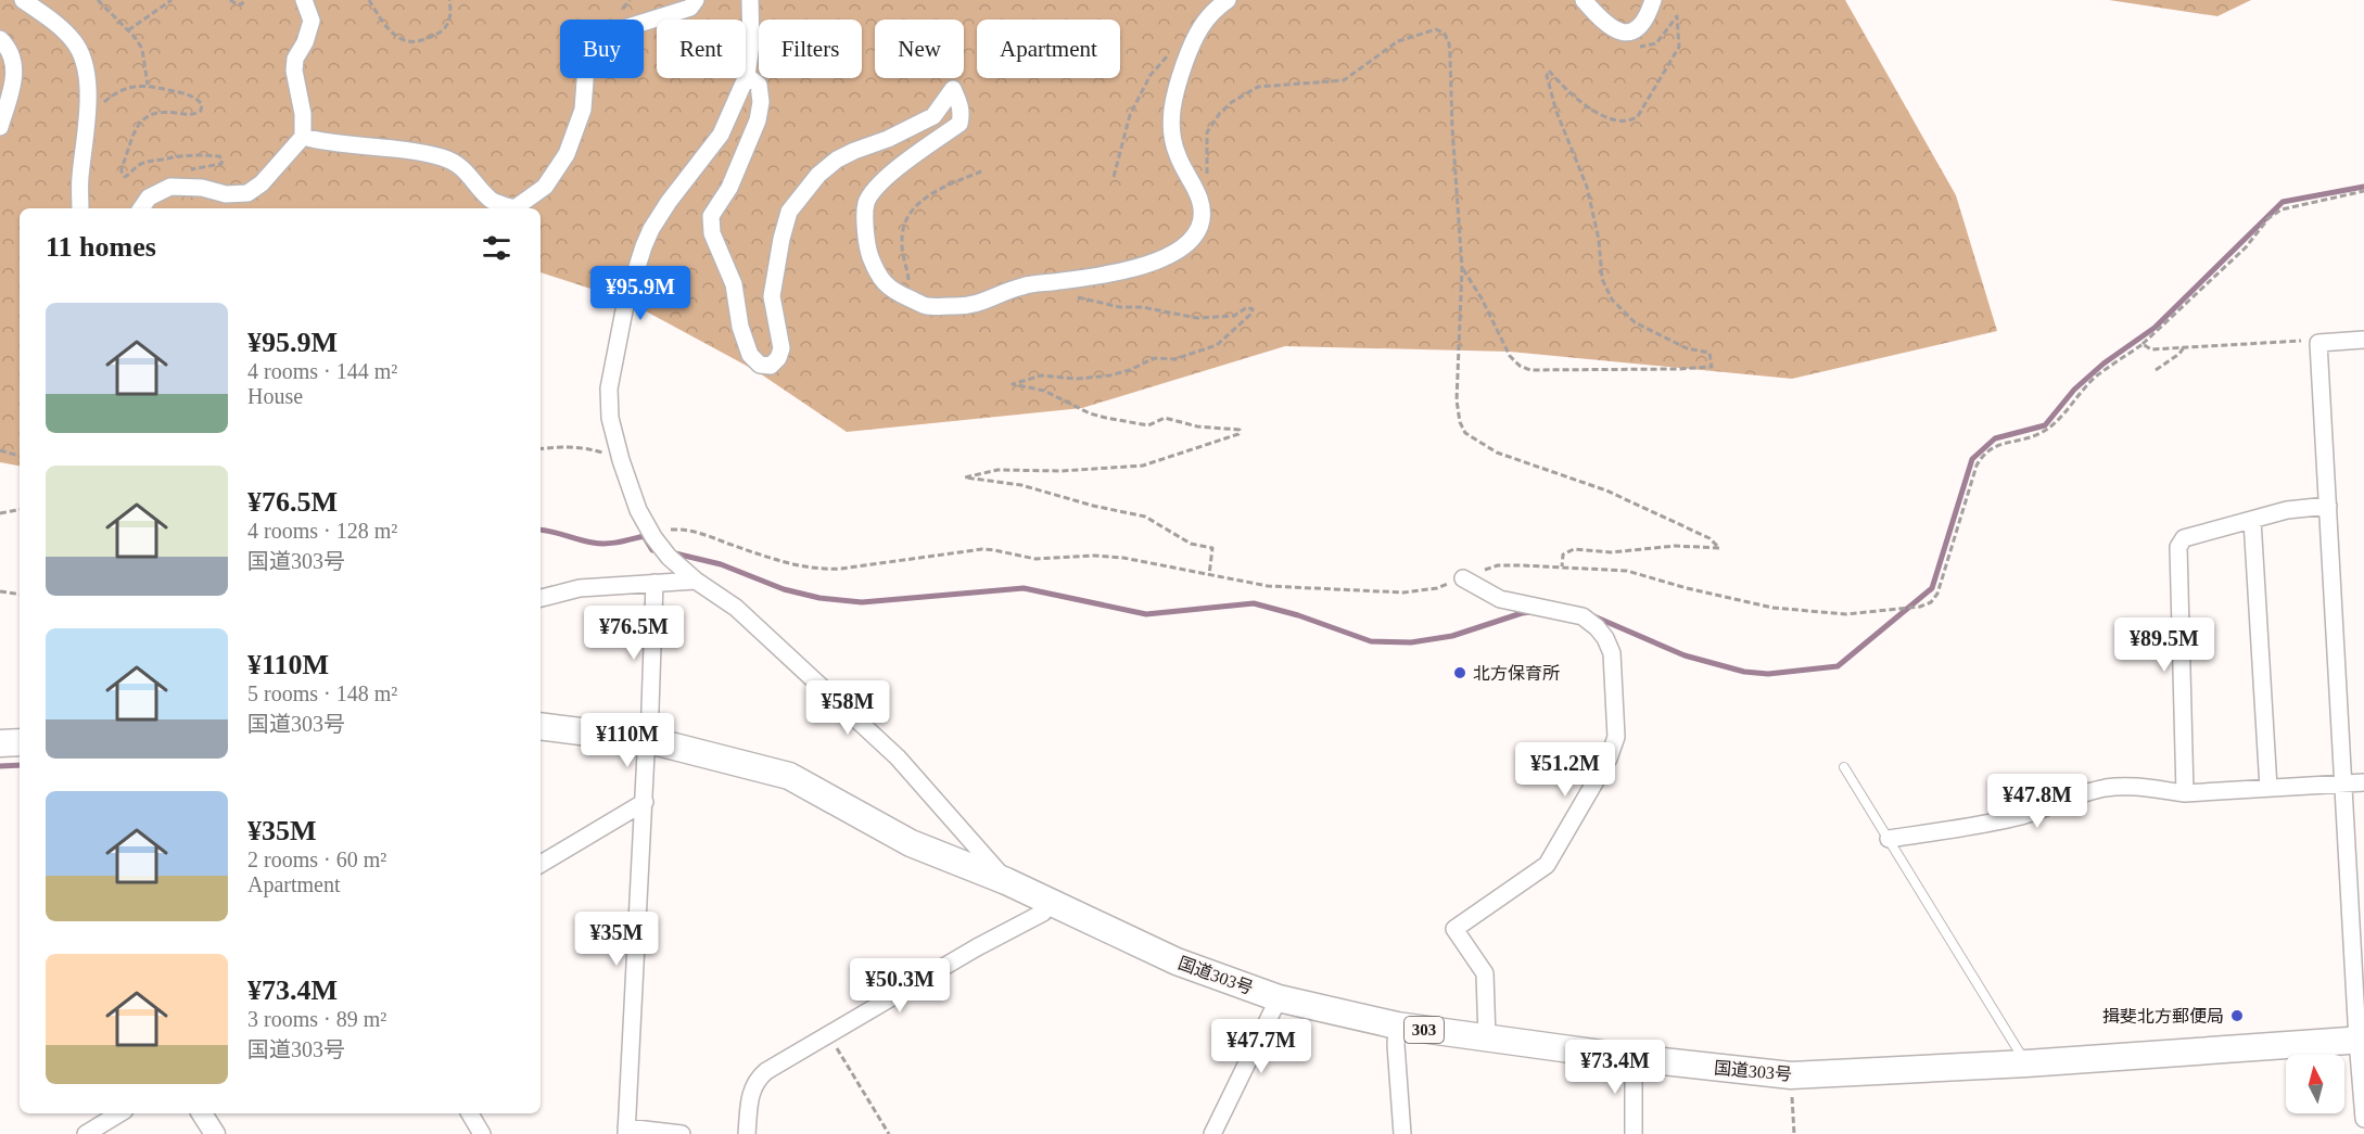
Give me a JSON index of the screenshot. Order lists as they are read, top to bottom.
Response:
{
  "streets": {
    "highway": ["国道303号", "303"]
  },
  "places": ["北方保育所", "揖斐北方郵便局"],
  "north": "top",
  "page": {
    "chip": [
      "Buy",
      "Rent",
      "Filters",
      "New",
      "Apartment"
    ],
    "heading": "11 homes",
    "price": [
      "¥95.9M",
      "¥76.5M",
      "¥89.5M",
      "¥58M",
      "¥110M",
      "¥51.2M",
      "¥47.8M",
      "¥35M",
      "¥50.3M",
      "¥47.7M",
      "¥73.4M"
    ],
    "list": [
      {
        "name": "¥95.9M",
        "note": "4 rooms · 144 m² · House"
      },
      {
        "name": "¥76.5M",
        "note": "4 rooms · 128 m² · 国道303号"
      },
      {
        "name": "¥110M",
        "note": "5 rooms · 148 m² · 国道303号"
      },
      {
        "name": "¥35M",
        "note": "2 rooms · 60 m² · Apartment"
      },
      {
        "name": "¥73.4M",
        "note": "3 rooms · 89 m² · 国道303号"
      }
    ]
  }
}
